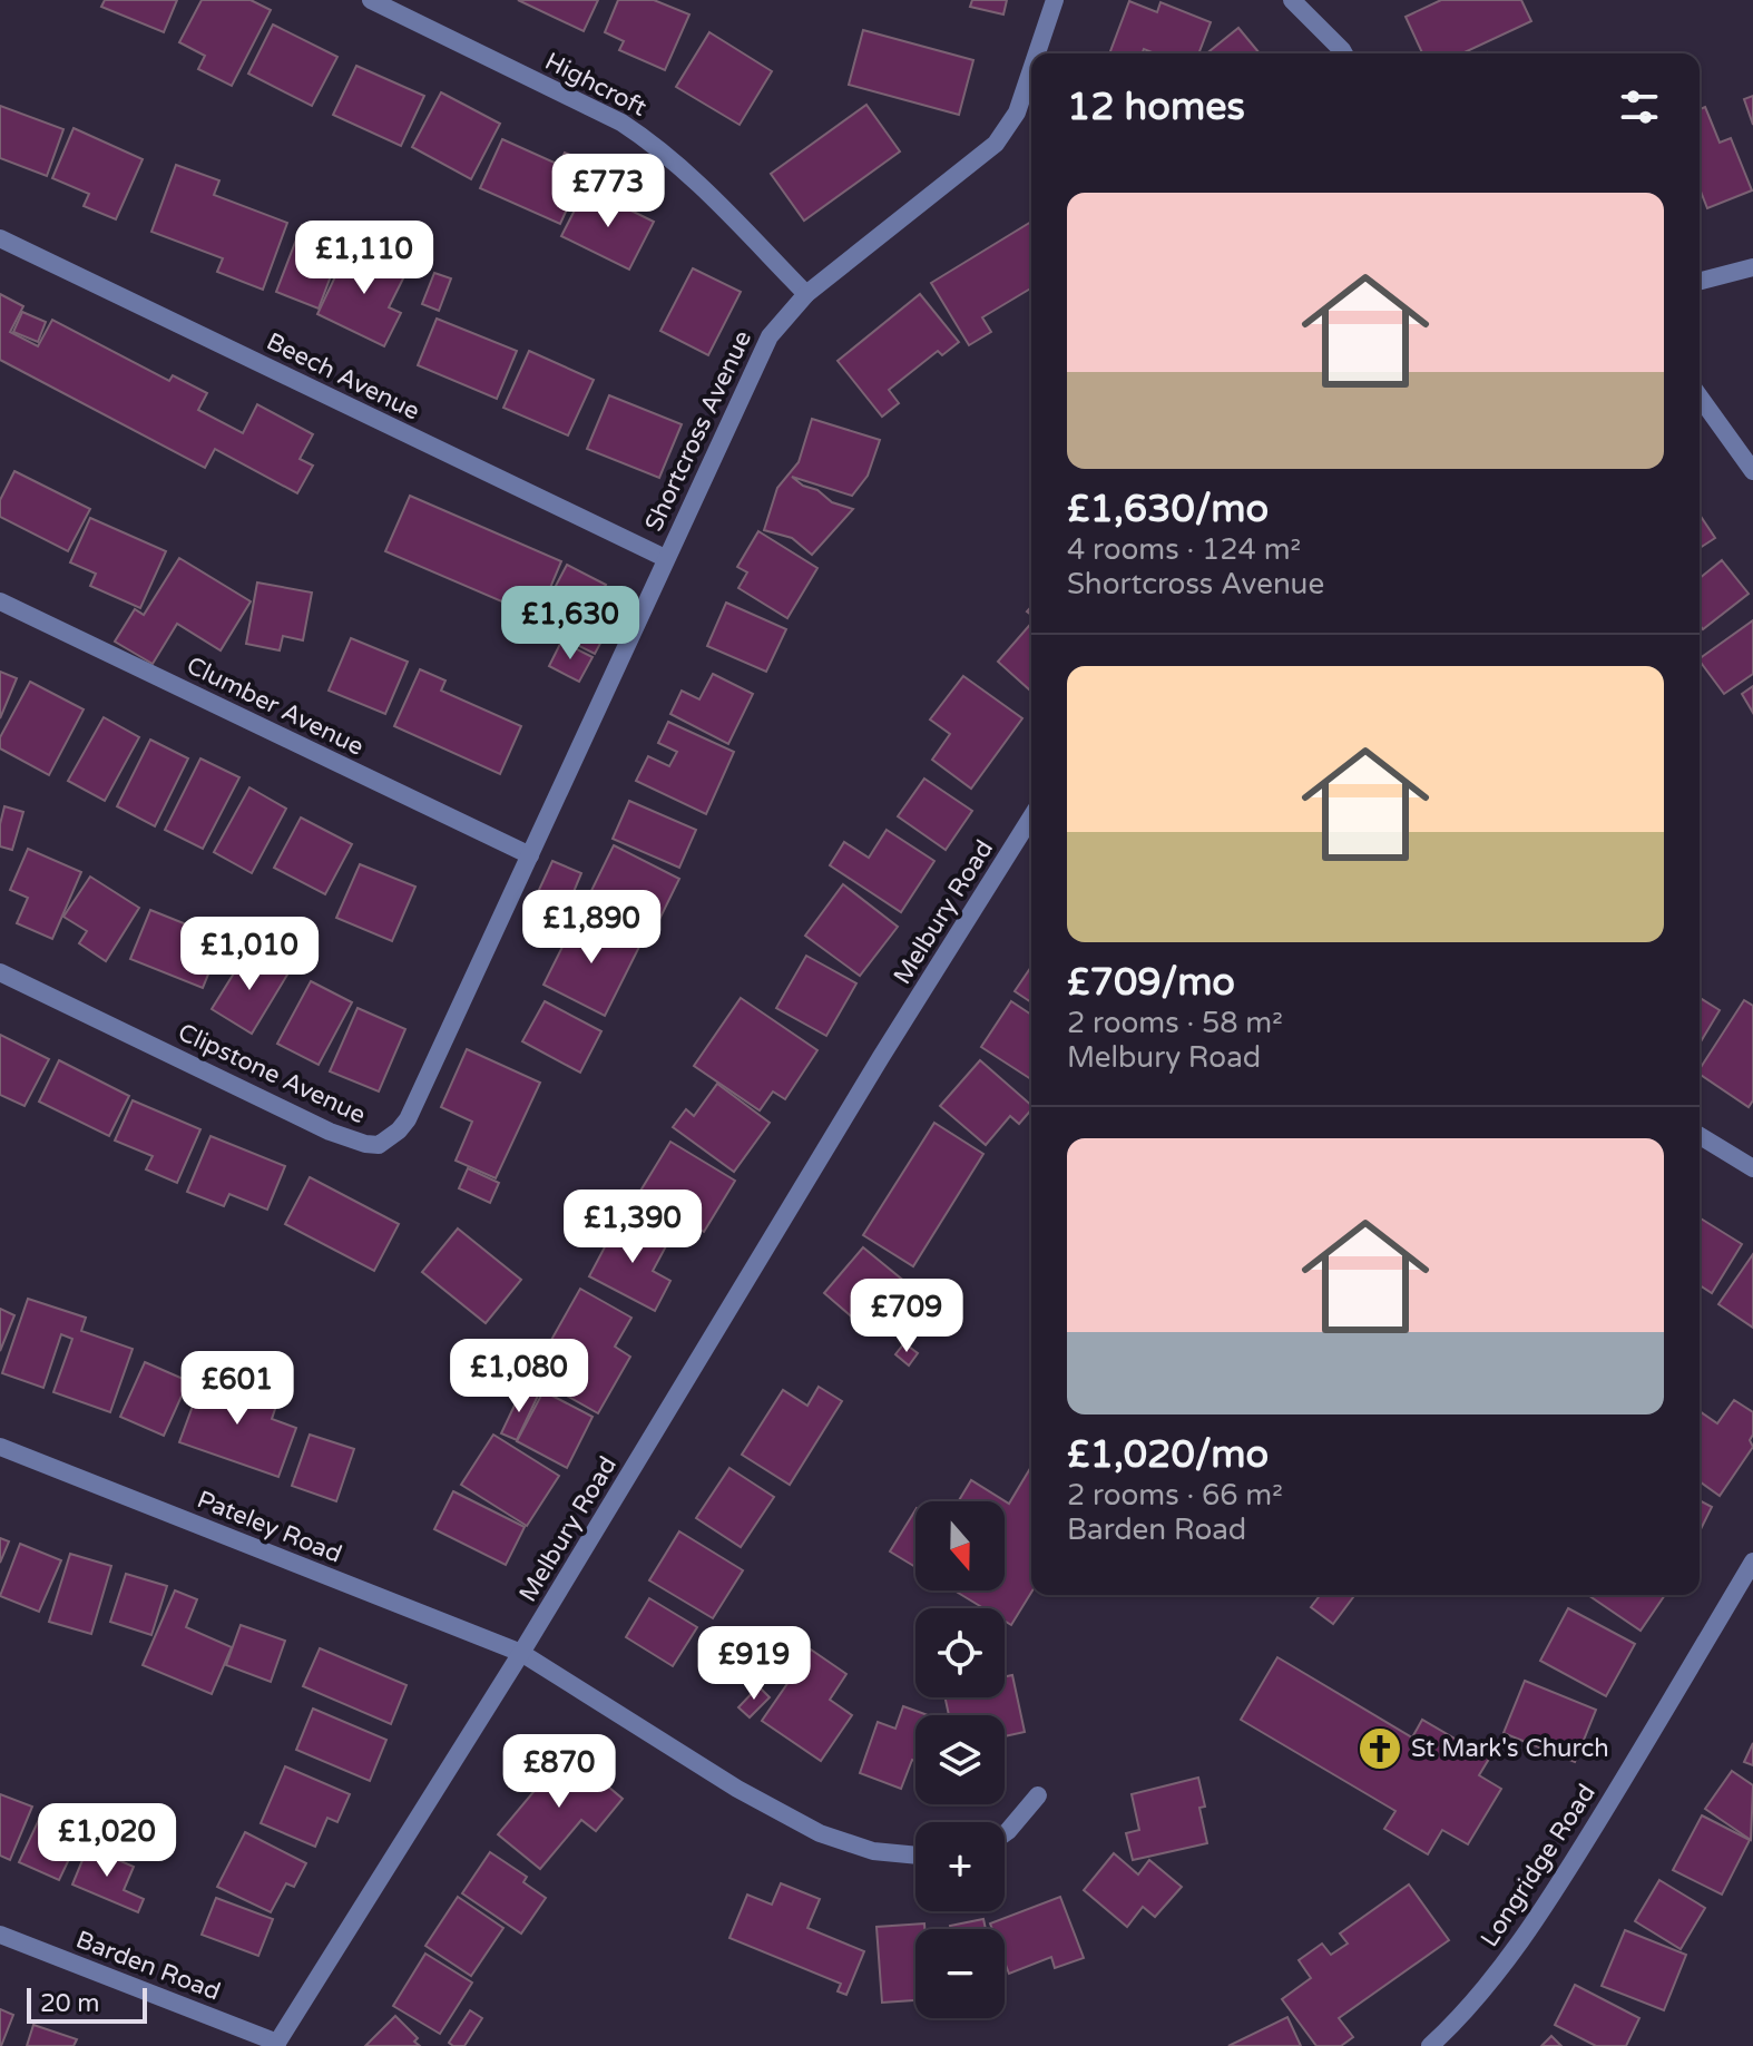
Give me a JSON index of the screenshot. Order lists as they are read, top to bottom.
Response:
{
  "streets": {
    "street": [
      "Highcroft",
      "Beech Avenue",
      "Shortcross Avenue",
      "Clumber Avenue",
      "Melbury Road",
      "Clipstone Avenue",
      "Pateley Road",
      "Longridge Road",
      "Barden Road"
    ]
  },
  "crossings": [
    ["Highcroft", "Shortcross Avenue"],
    ["Beech Avenue", "Shortcross Avenue"],
    ["Shortcross Avenue", "Clumber Avenue"],
    ["Shortcross Avenue", "Clipstone Avenue"],
    ["Melbury Road", "Pateley Road"],
    ["Melbury Road", "Barden Road"]
  ],
  "places": {
    "church": ["St Mark's Church"]
  },
  "scale_bar": "20 m",
  "north": "bottom",
  "page": {
    "heading": "12 homes",
    "price": [
      "£773",
      "£1,110",
      "£1,630",
      "£1,890",
      "£1,010",
      "£1,390",
      "£709",
      "£1,080",
      "£601",
      "£919",
      "£870",
      "£1,020"
    ],
    "list": [
      {
        "name": "£1,630/mo",
        "note": "4 rooms · 124 m² · Shortcross Avenue"
      },
      {
        "name": "£709/mo",
        "note": "2 rooms · 58 m² · Melbury Road"
      },
      {
        "name": "£1,020/mo",
        "note": "2 rooms · 66 m² · Barden Road"
      }
    ],
    "map_buttons": ["+", "−"],
    "scale": "20 m"
  }
}
